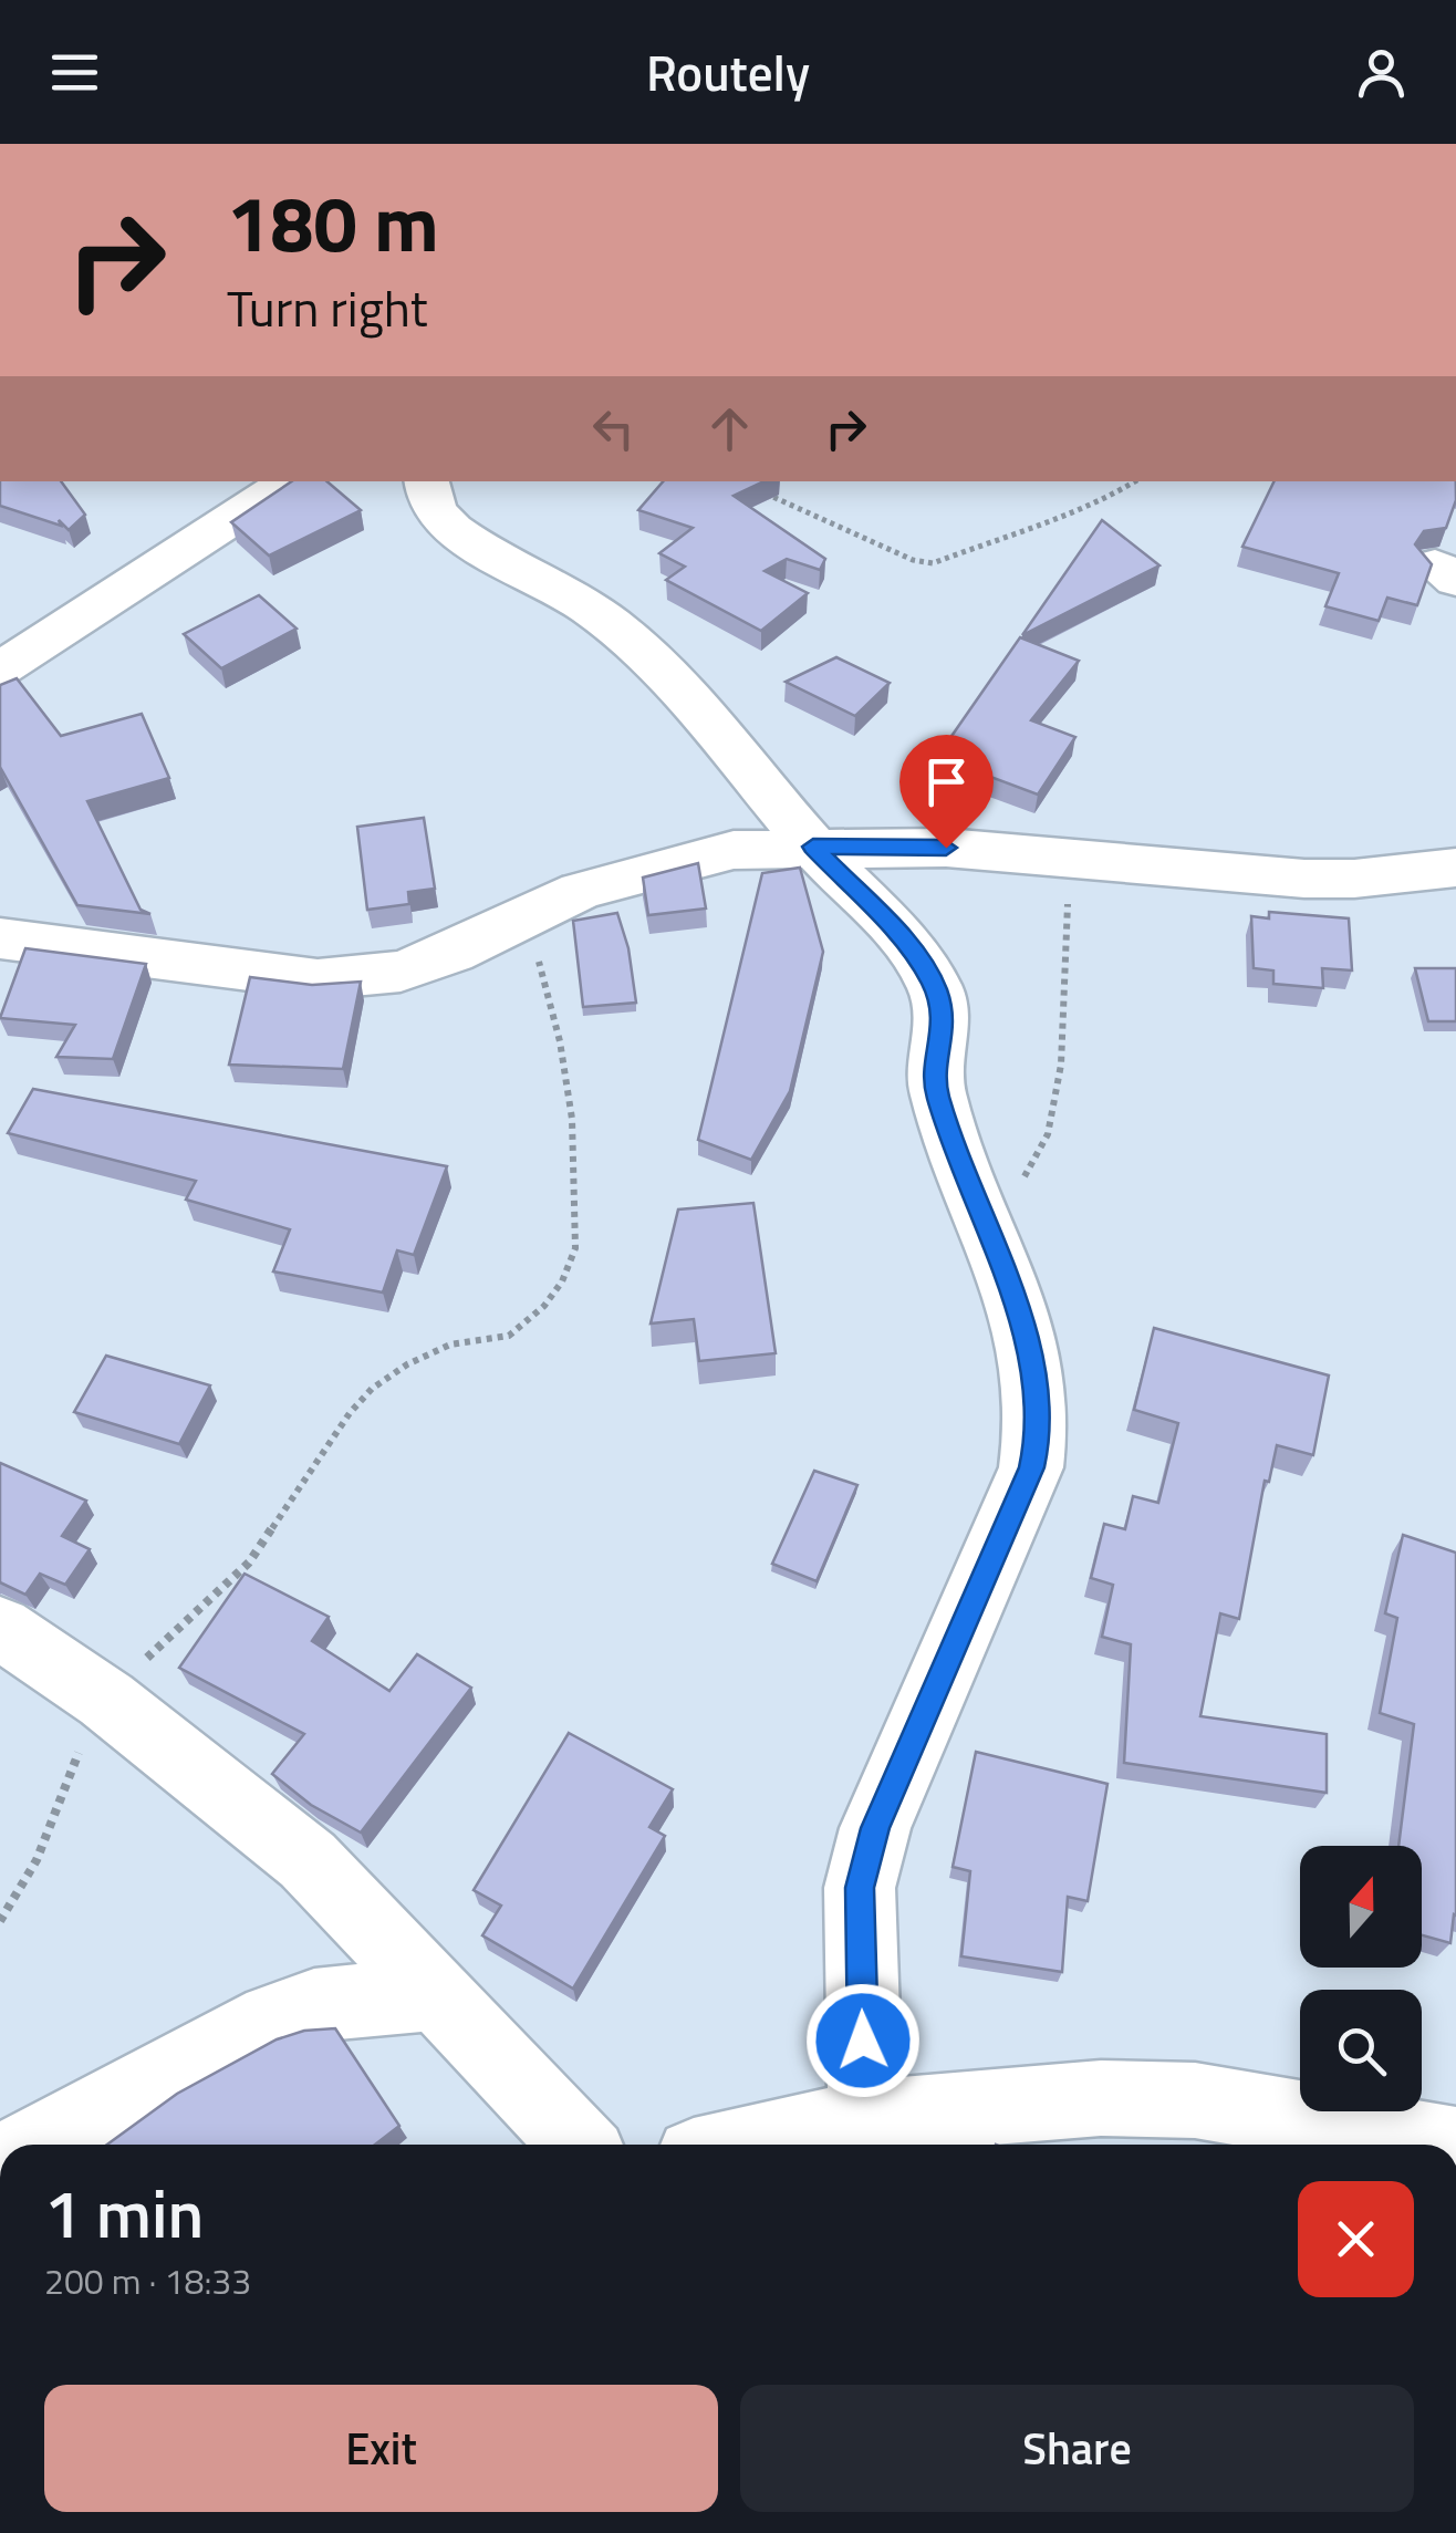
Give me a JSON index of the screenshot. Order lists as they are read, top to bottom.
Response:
{
  "north": "top",
  "page": {
    "header": "Routely",
    "turn": ["180 m", "Turn right"],
    "heading": ["1 min", "200 m · 18:33"],
    "buttons": ["Exit", "Share"]
  }
}
